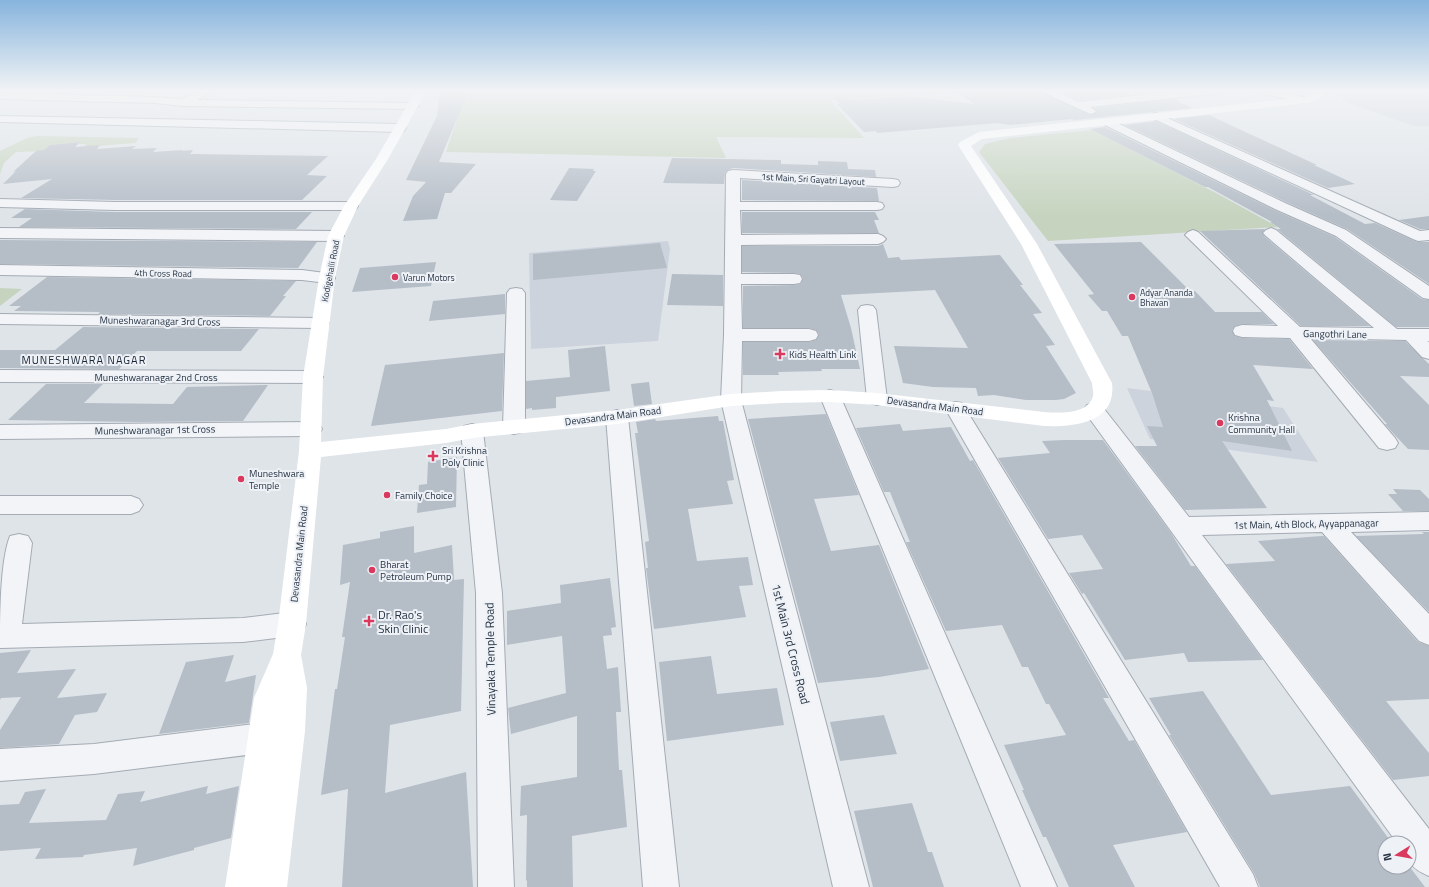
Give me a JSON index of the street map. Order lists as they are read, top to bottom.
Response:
{
  "streets": {
    "main road": ["Kodigehalli Road", "Devasandra Main Road"],
    "street": [
      "1st Main, Sri Gayatri Layout",
      "4th Cross Road",
      "Muneshwaranagar 3rd Cross",
      "Gangothri Lane",
      "Muneshwaranagar 2nd Cross",
      "Muneshwaranagar 1st Cross",
      "1st Main, 4th Block, Ayyappanagar",
      "1st Main 3rd Cross Road",
      "Vinayaka Temple Road"
    ]
  },
  "crossings": [
    ["1st Main, Sri Gayatri Layout", "1st Main 3rd Cross Road"],
    ["Kodigehalli Road", "4th Cross Road"],
    ["Kodigehalli Road", "Muneshwaranagar 3rd Cross"],
    ["Kodigehalli Road", "Muneshwaranagar 2nd Cross"],
    ["Kodigehalli Road", "Devasandra Main Road"],
    ["Kodigehalli Road", "Muneshwaranagar 1st Cross"],
    ["Devasandra Main Road", "Muneshwaranagar 1st Cross"],
    ["Devasandra Main Road", "1st Main 3rd Cross Road"],
    ["Devasandra Main Road", "Vinayaka Temple Road"]
  ],
  "districts": ["MUNESHWARA NAGAR"],
  "places": {
    "other": [
      "Varun Motors",
      "Adyar Ananda Bhavan",
      "Krishna Community Hall",
      "Muneshwara Temple",
      "Family Choice",
      "Bharat Petroleum Pump"
    ],
    "health": ["Kids Health Link", "Sri Krishna Poly Clinic", "Dr. Rao's Skin Clinic"]
  },
  "north": "left"
}
